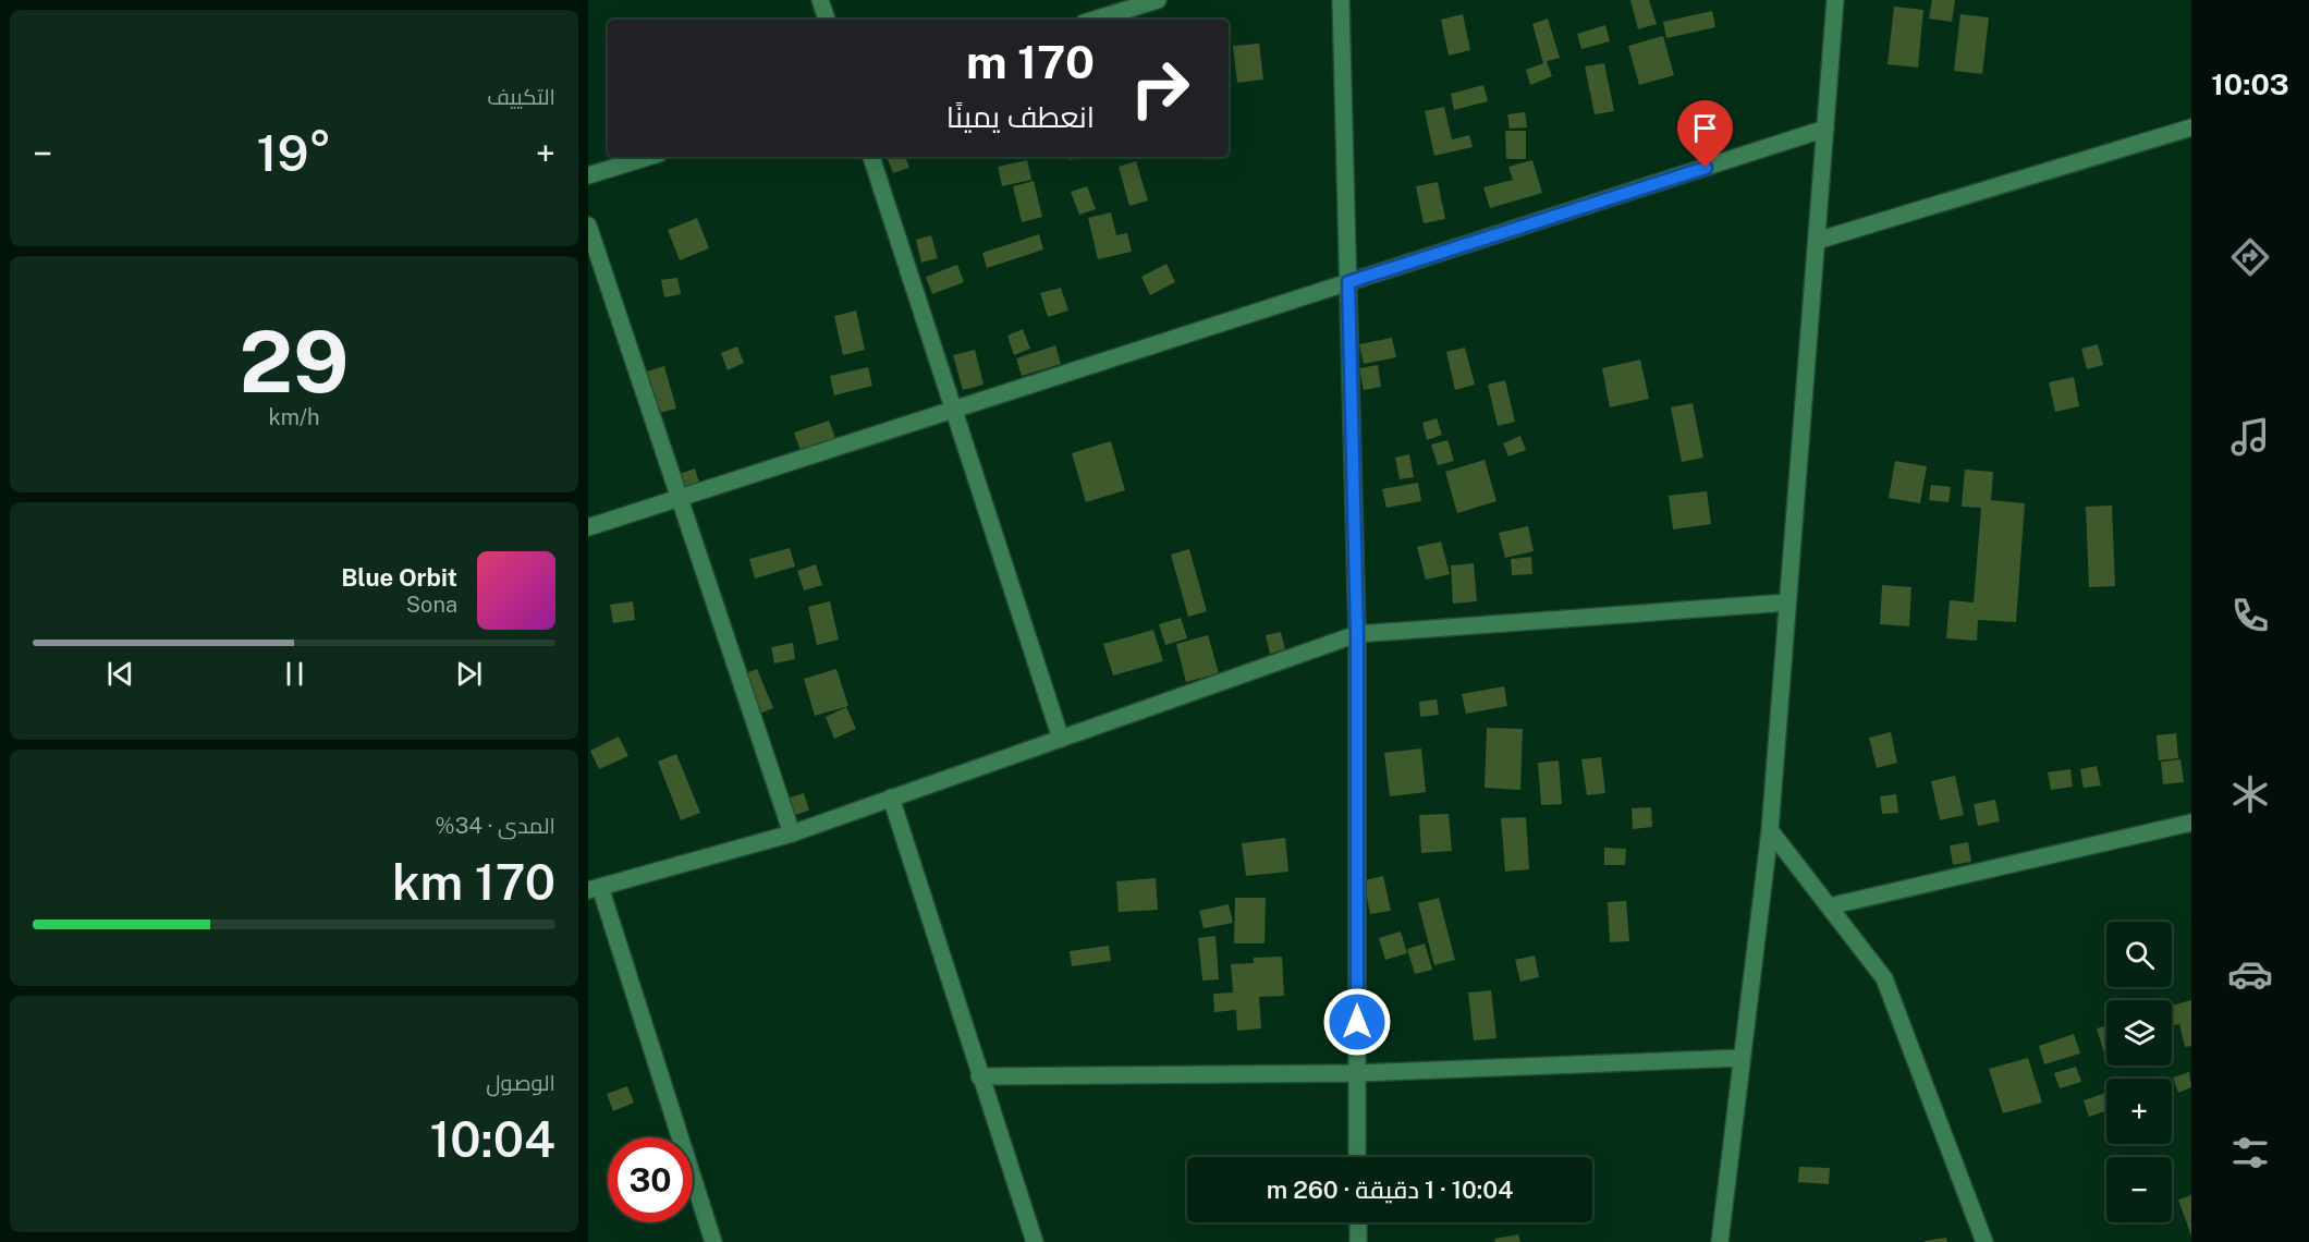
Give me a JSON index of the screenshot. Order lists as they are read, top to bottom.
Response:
{
  "page": {
    "tabs": "10:03",
    "tile": [
      "التكييف",
      ["29", "km/h"],
      ["المدى · 34%", "170 km"],
      ["الوصول", "10:04"]
    ],
    "turn": ["170 m", "انعطف يمينًا"],
    "heat": ["−", "19°", "+"],
    "song": ["Blue Orbit", "Sona"],
    "map_buttons": ["+", "−"],
    "limit": "30",
    "trip": "10:04 · 1 دقيقة · 260 m"
  }
}
